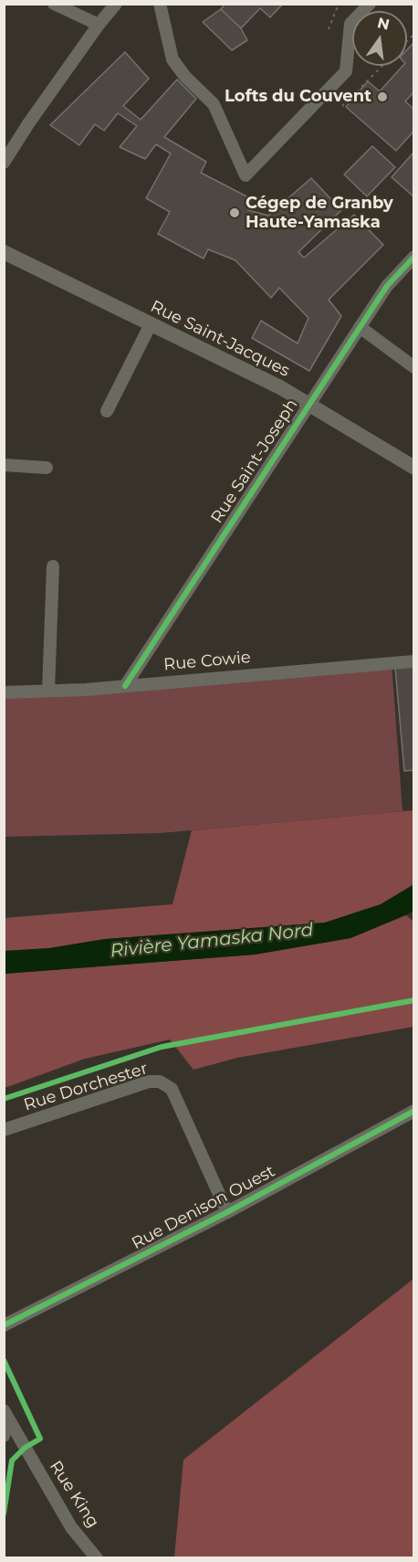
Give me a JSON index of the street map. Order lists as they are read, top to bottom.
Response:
{
  "streets": {
    "main road": ["Rue Saint-Jacques"],
    "street": [
      "Rue Saint-Joseph",
      "Rue Cowie",
      "Rue Dorchester",
      "Rue Denison Ouest",
      "Rue King"
    ]
  },
  "crossings": [
    ["Rue Saint-Jacques", "Rue Saint-Joseph"],
    ["Rue Saint-Joseph", "Rue Cowie"],
    ["Rue Dorchester", "Rue Denison Ouest"]
  ],
  "water": ["Rivière Yamaska Nord"],
  "places": ["Lofts du Couvent", "Cégep de Granby Haute-Yamaska"],
  "north": "top"
}
